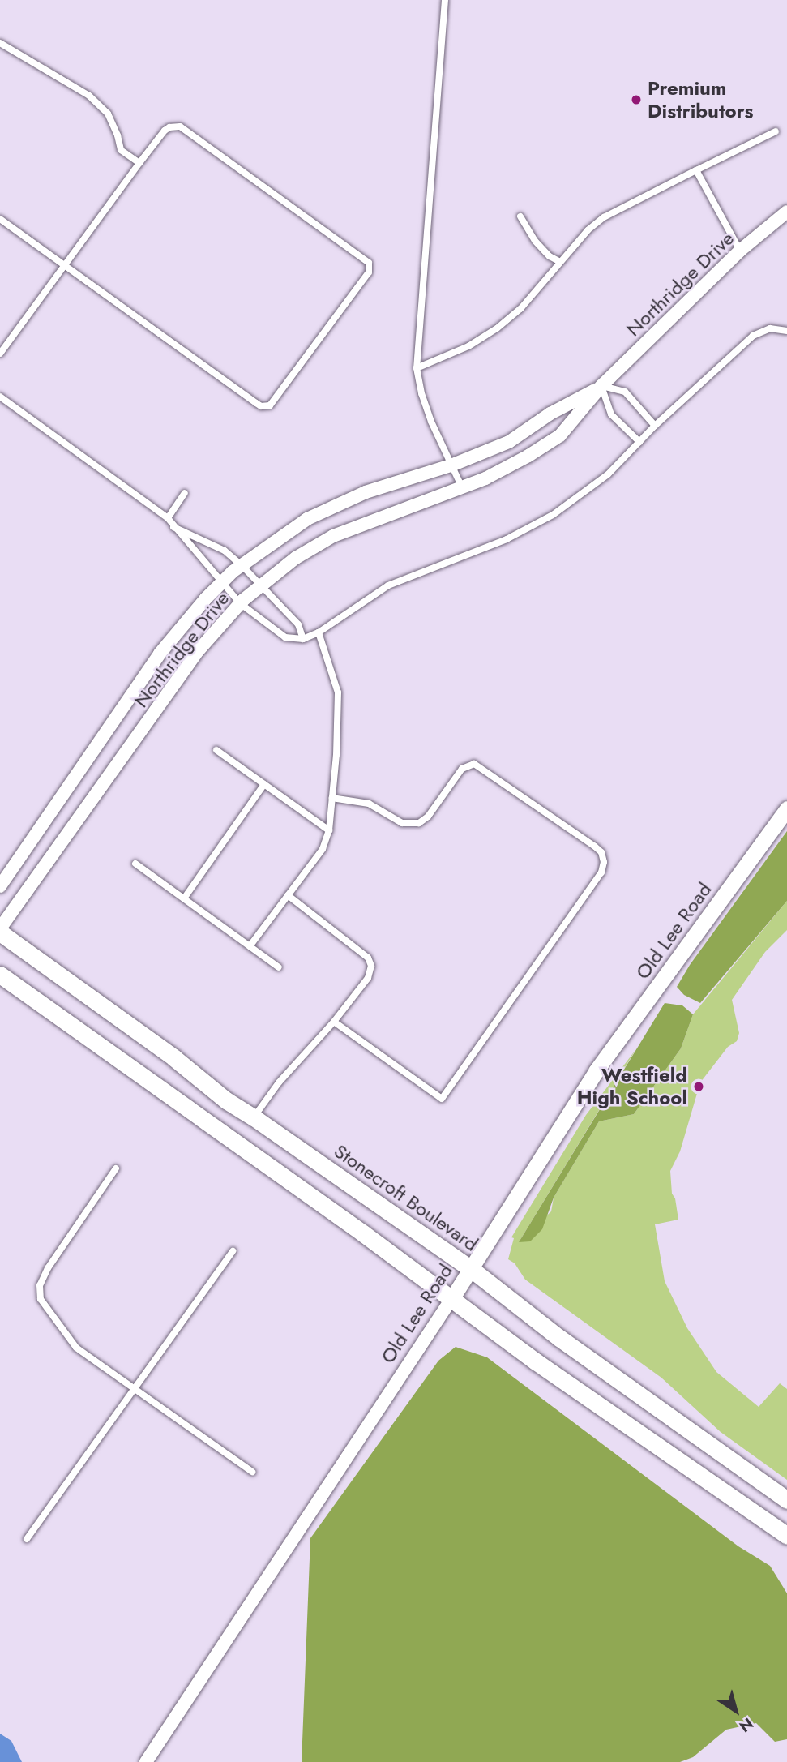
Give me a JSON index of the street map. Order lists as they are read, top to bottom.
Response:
{
  "streets": {
    "main road": ["Stonecroft Boulevard"],
    "street": ["Northridge Drive", "Old Lee Road"]
  },
  "crossings": [
    ["Northridge Drive", "Stonecroft Boulevard"],
    ["Old Lee Road", "Stonecroft Boulevard"]
  ],
  "places": ["Premium Distributors", "Westfield High School"],
  "north": "bottom right"
}
